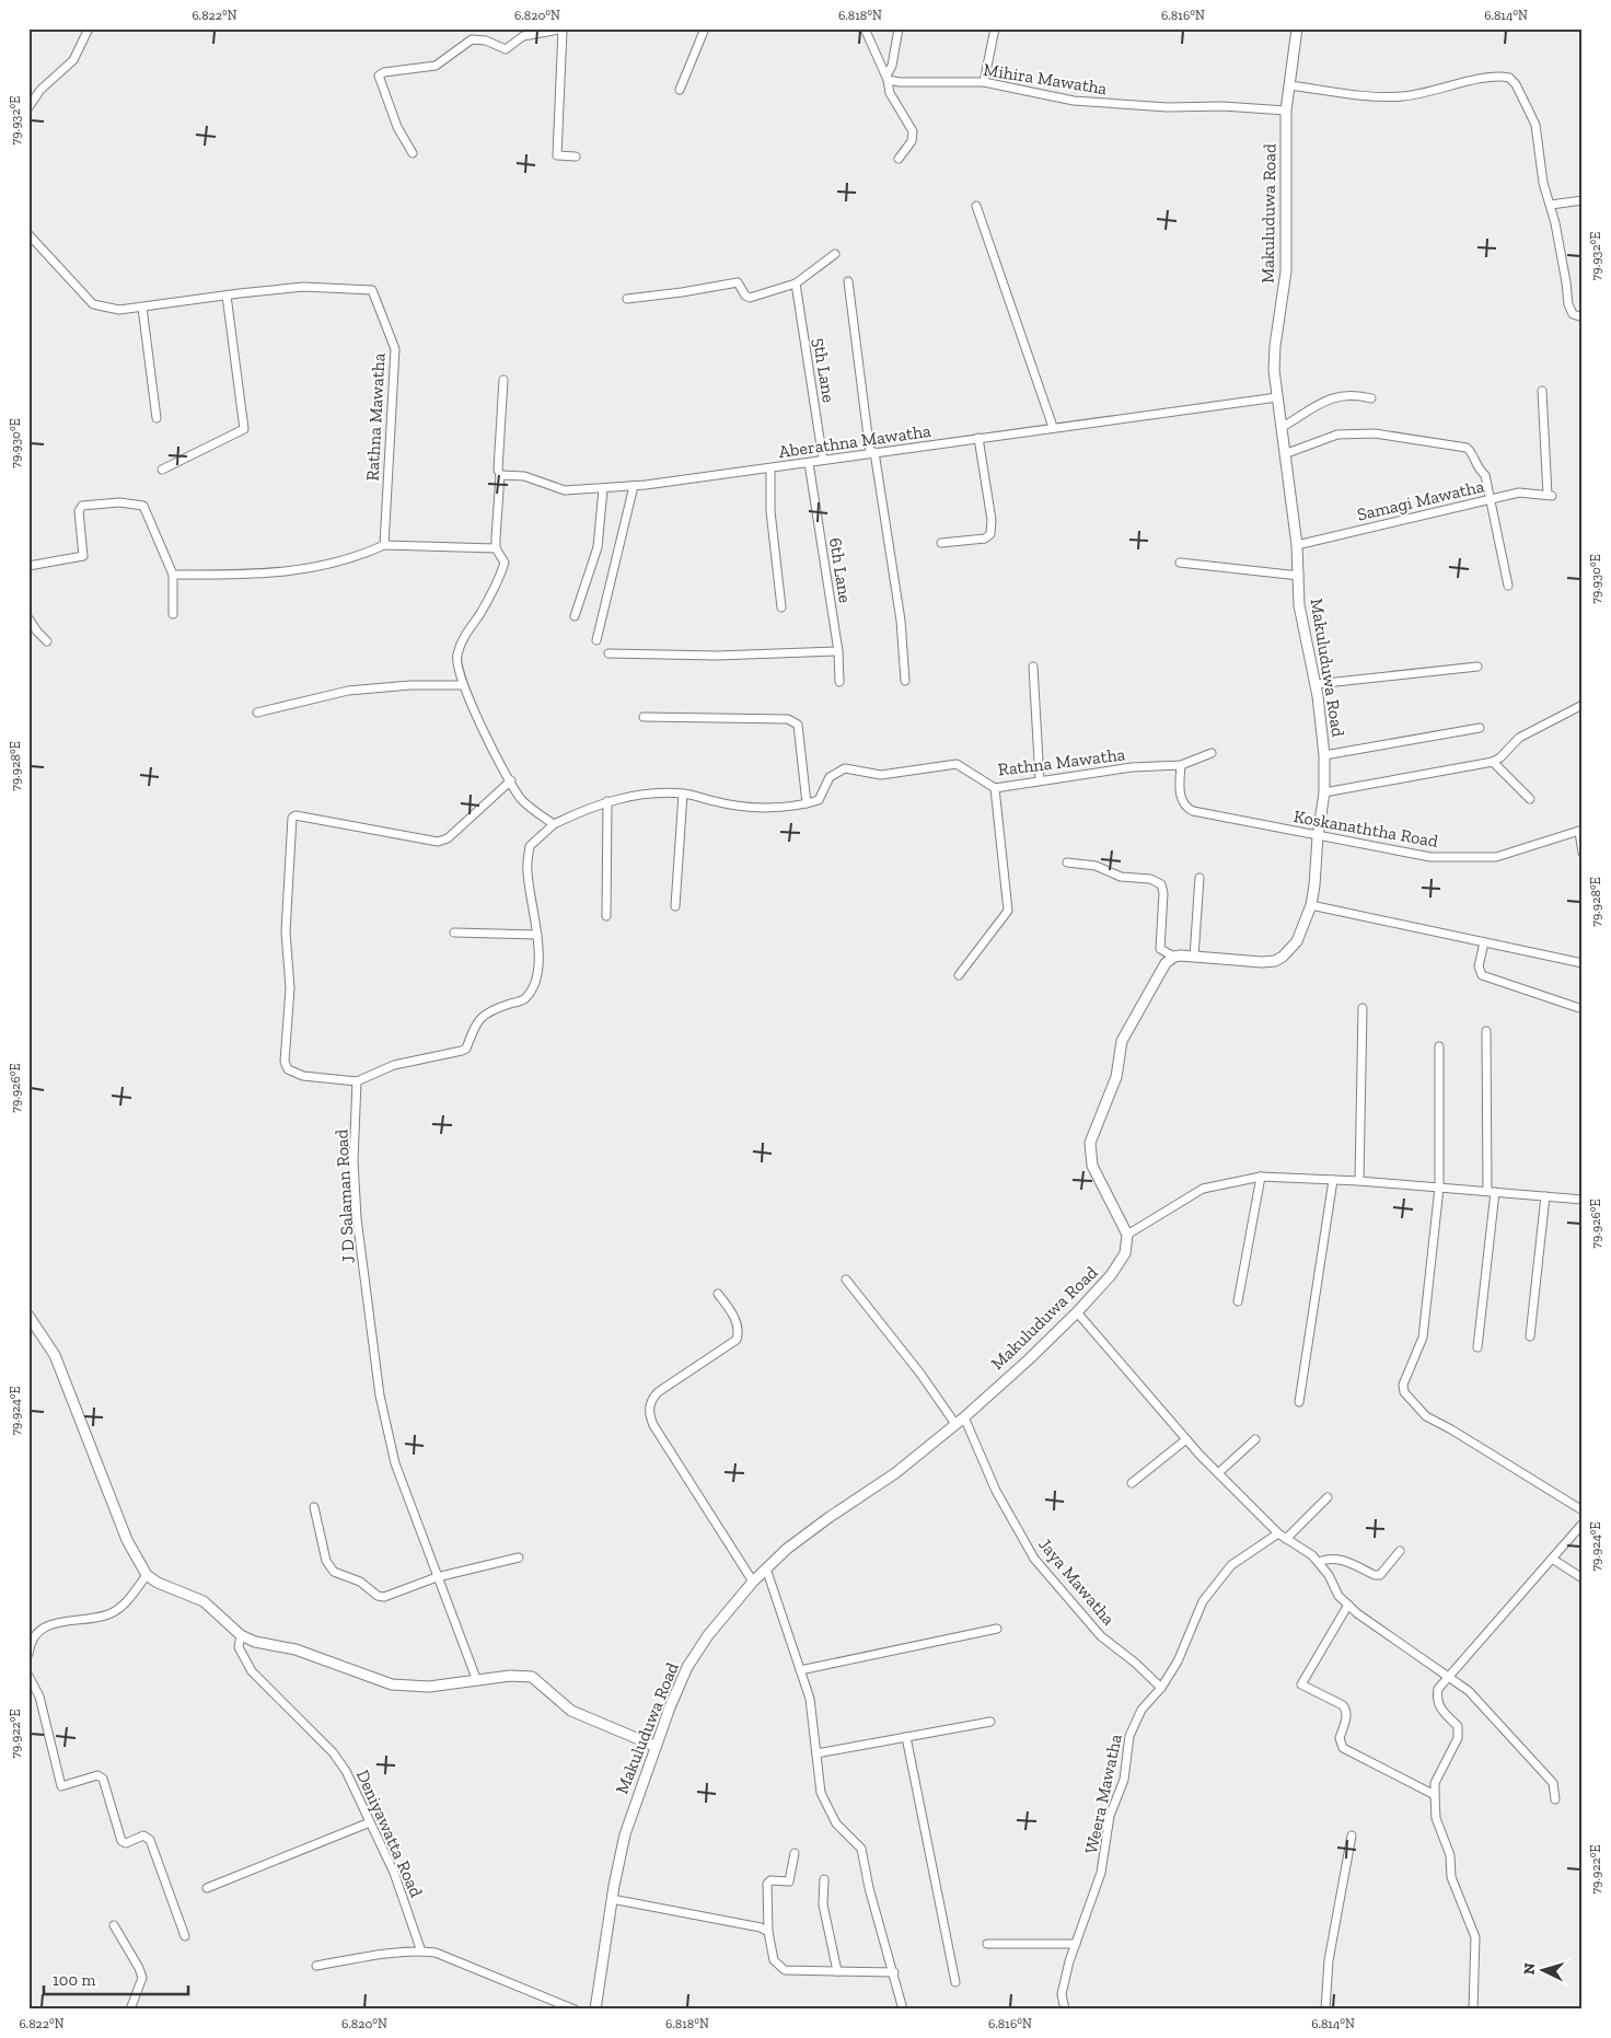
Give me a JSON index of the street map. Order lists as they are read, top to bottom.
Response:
{
  "streets": {
    "street": [
      "Mihira Mawatha",
      "Makuluduwa Road",
      "5th Lane",
      "Rathna Mawatha",
      "Aberathna Mawatha",
      "Samagi Mawatha",
      "6th Lane",
      "Koskanaththa Road",
      "J D Salaman Road",
      "Jaya Mawatha",
      "Weera Mawatha",
      "Deniyawatta Road"
    ]
  },
  "crossings": [
    ["Mihira Mawatha", "Makuluduwa Road"],
    ["Makuluduwa Road", "Aberathna Mawatha"],
    ["Makuluduwa Road", "Samagi Mawatha"],
    ["Makuluduwa Road", "Koskanaththa Road"],
    ["Makuluduwa Road", "Jaya Mawatha"],
    ["5th Lane", "Aberathna Mawatha"],
    ["Rathna Mawatha", "Koskanaththa Road"],
    ["Aberathna Mawatha", "6th Lane"],
    ["Jaya Mawatha", "Weera Mawatha"]
  ],
  "scale_bar": "100 m",
  "north": "left",
  "coordinates": [
    "6.822°N",
    "6.820°N",
    "6.818°N",
    "6.816°N",
    "6.814°N",
    "79.932°E",
    "79.930°E",
    "79.928°E",
    "79.926°E",
    "79.924°E",
    "79.922°E"
  ]
}
